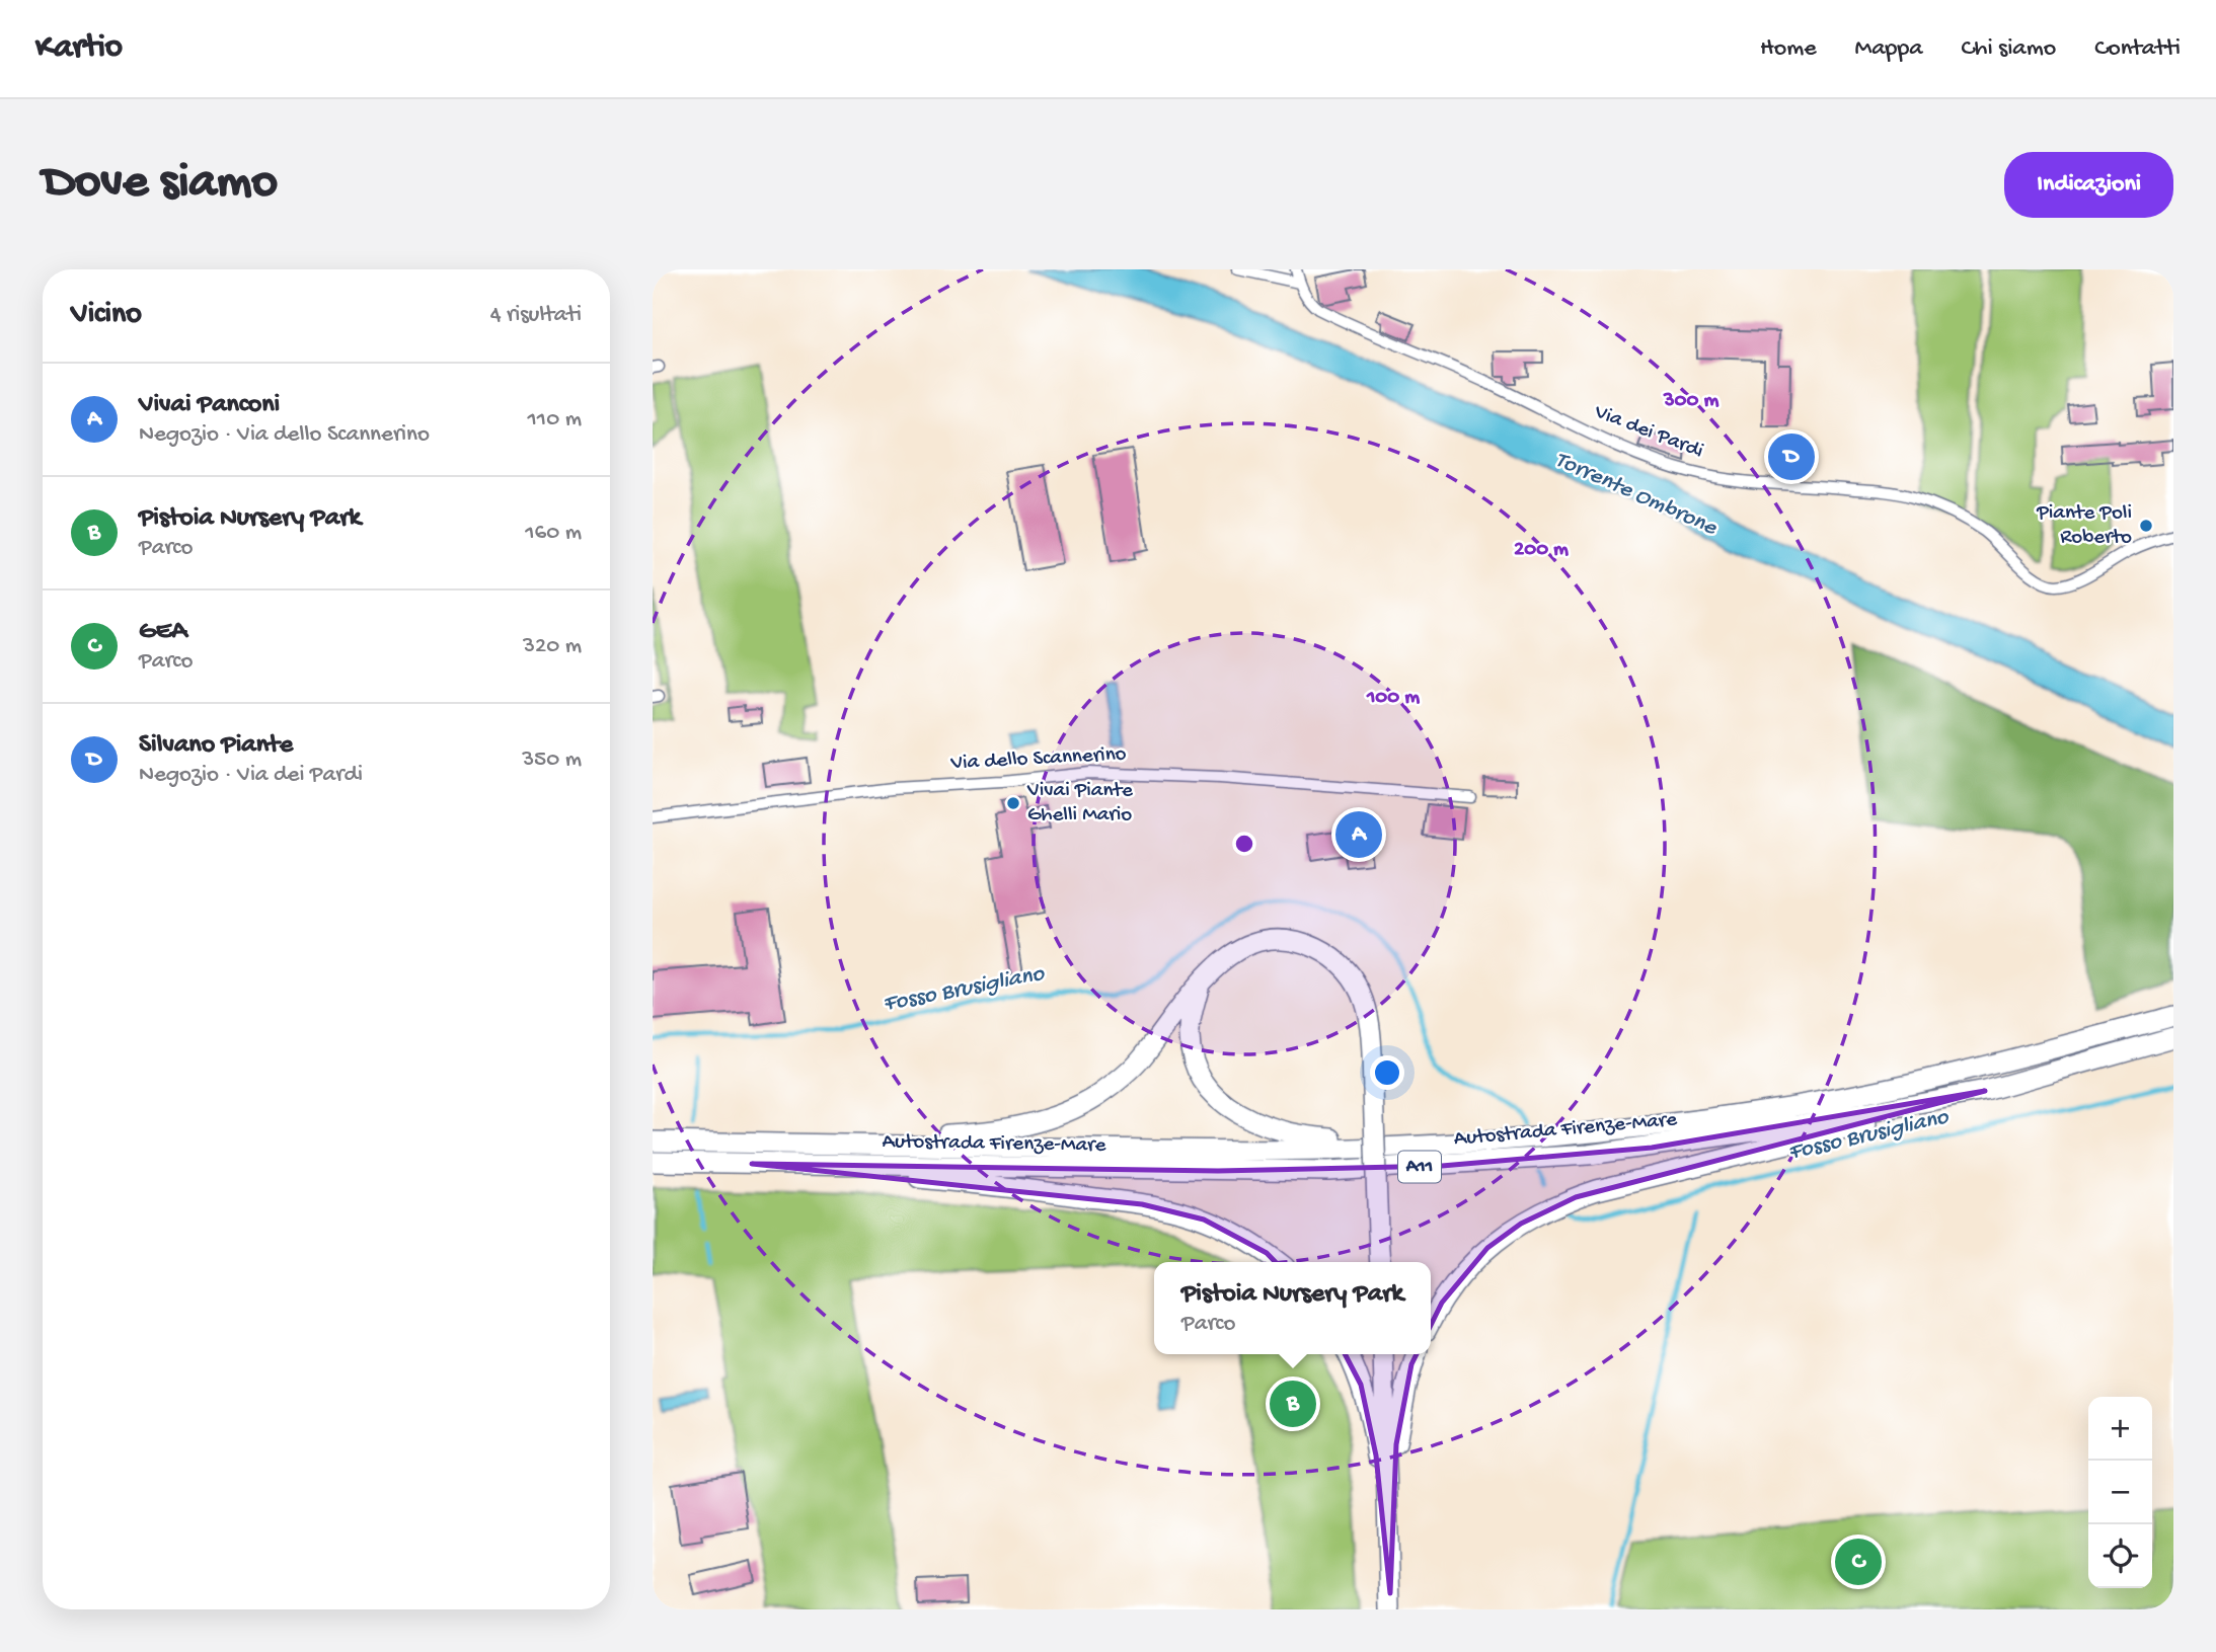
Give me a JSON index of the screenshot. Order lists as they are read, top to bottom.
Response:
{
  "streets": {
    "highway": ["Autostrada Firenze-Mare", "A11"],
    "street": ["Via dei Pardi", "Via dello Scannerino"]
  },
  "water": ["Torrente Ombrone", "Fosso Brusigliano"],
  "places": ["Piante Poli Roberto", "Vivai Piante Ghelli Mario"],
  "page": {
    "header": "Kartio",
    "nav": [
      "Home",
      "Mappa",
      "Chi siamo",
      "Contatti"
    ],
    "buttons": "Indicazioni",
    "title": "Dove siamo",
    "heading": ["Vicino", "4 risultati"],
    "list": [
      {
        "mark": "A",
        "name": "Vivai Panconi",
        "note": "Negozio · Via dello Scannerino",
        "value": "110 m"
      },
      {
        "mark": "B",
        "name": "Pistoia Nursery Park",
        "note": "Parco",
        "value": "160 m"
      },
      {
        "mark": "C",
        "name": "GEA",
        "note": "Parco",
        "value": "320 m"
      },
      {
        "mark": "D",
        "name": "Silvano Piante",
        "note": "Negozio · Via dei Pardi",
        "value": "350 m"
      }
    ],
    "pins": [
      "D",
      "A",
      "B",
      "C"
    ],
    "popup": ["Pistoia Nursery Park", "Parco"],
    "map_buttons": ["+", "−"]
  },
  "rings": ["300 m", "200 m", "100 m"]
}
